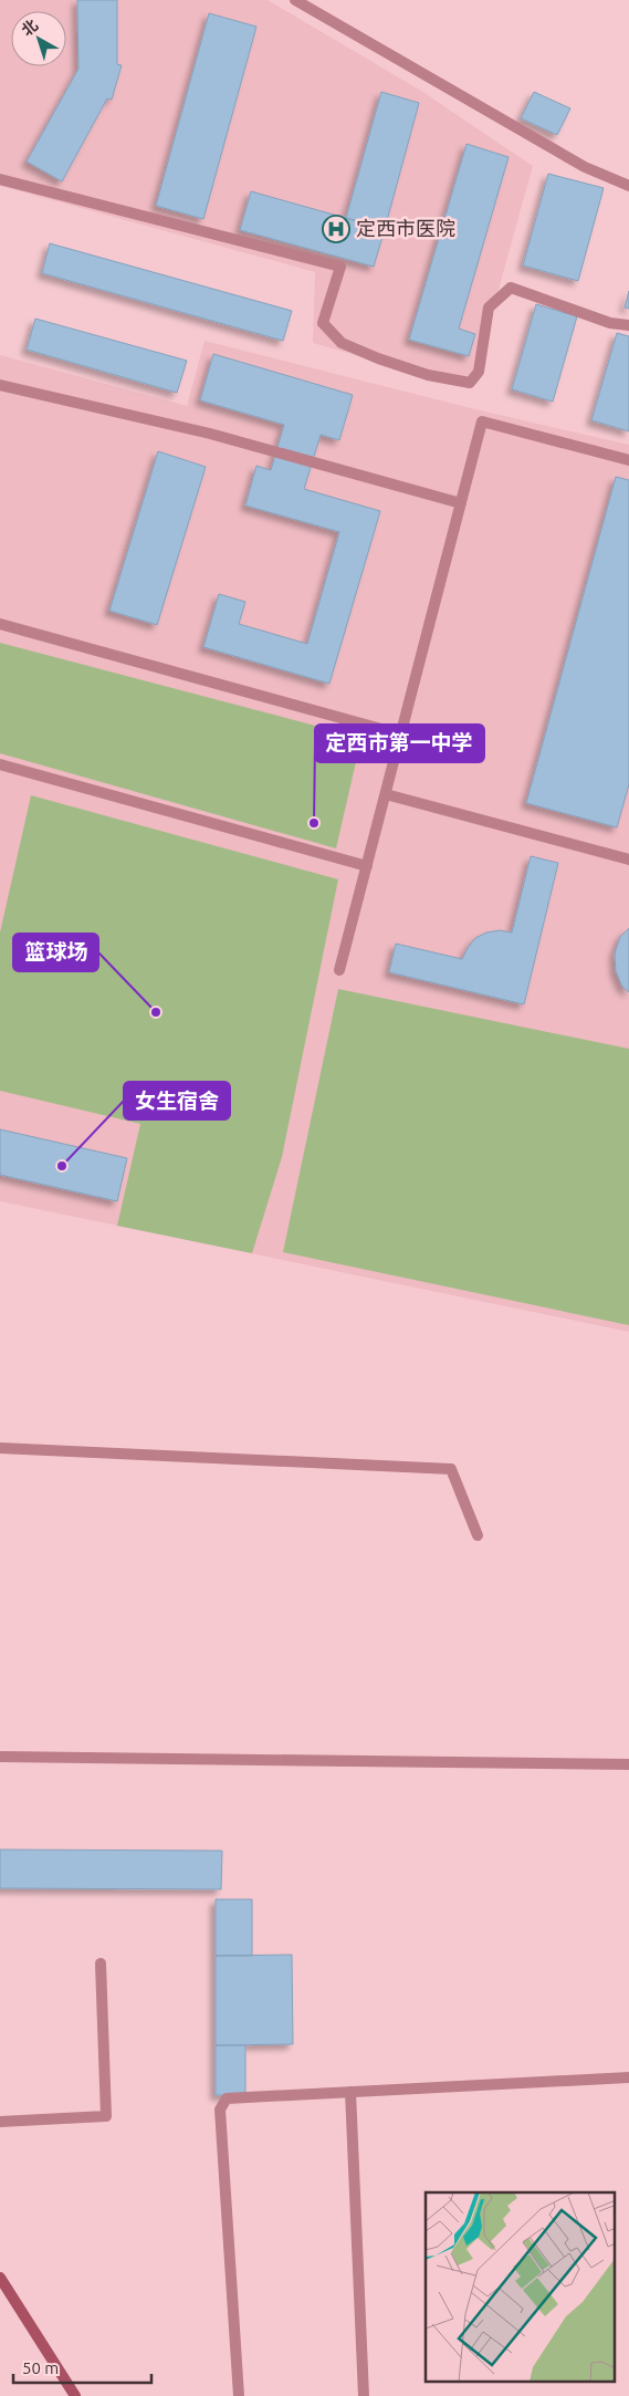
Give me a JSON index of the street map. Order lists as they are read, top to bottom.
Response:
{
  "places": {
    "hospital": ["定西市医院"],
    "other": ["定西市第一中学", "篮球场", "女生宿舍"]
  },
  "scale_bar": "50 m",
  "north": "top left"
}
